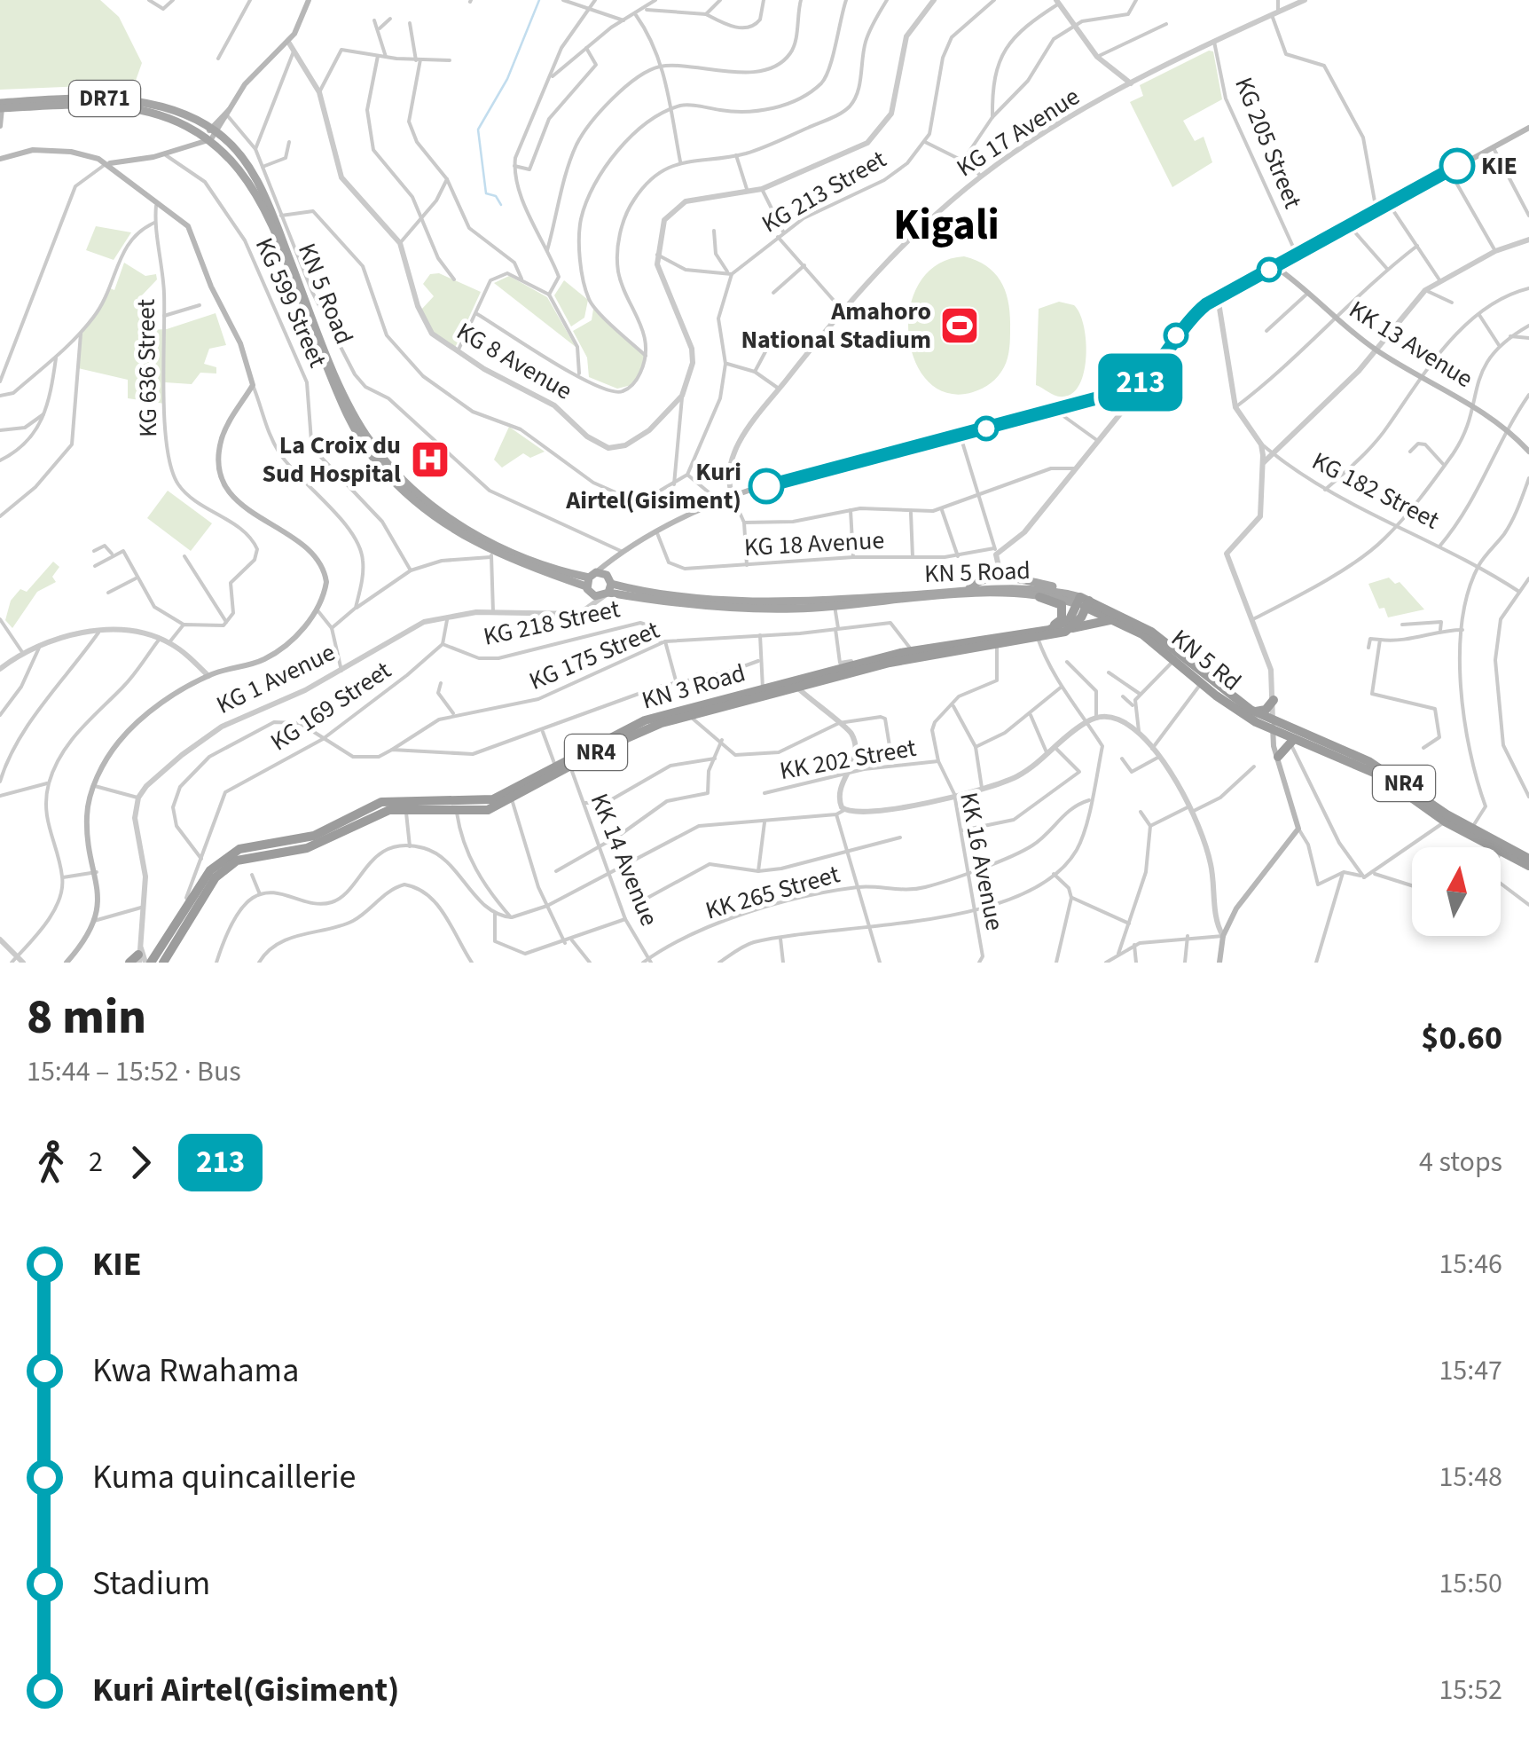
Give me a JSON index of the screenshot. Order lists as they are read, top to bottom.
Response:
{
  "streets": {
    "highway": [
      "KN 5 Road",
      "KN 5 Rd",
      "KN 3 Road",
      "NR4"
    ],
    "main road": ["DR71", "KK 13 Avenue"],
    "street": [
      "KG 17 Avenue",
      "KG 205 Street",
      "KG 213 Street",
      "KG 599 Street",
      "KG 8 Avenue",
      "KG 636 Street",
      "KG 182 Street",
      "KG 18 Avenue",
      "KG 218 Street",
      "KG 175 Street",
      "KG 1 Avenue",
      "KG 169 Street",
      "KK 202 Street",
      "KK 14 Avenue",
      "KK 16 Avenue",
      "KK 265 Street"
    ]
  },
  "crossings": [
    ["DR71", "KN 5 Road"],
    ["KG 17 Avenue", "KG 205 Street"],
    ["KN 5 Road", "KN 5 Rd"],
    ["KN 5 Road", "KN 3 Road"],
    ["KG 218 Street", "KG 175 Street"],
    ["KG 218 Street", "KG 169 Street"],
    ["KG 175 Street", "KN 3 Road"],
    ["KN 5 Rd", "KN 3 Road"],
    ["KN 5 Rd", "NR4"],
    ["KN 3 Road", "KG 169 Street"],
    ["KN 3 Road", "NR4"],
    ["KN 3 Road", "KK 14 Avenue"],
    ["KK 202 Street", "KK 16 Avenue"],
    ["KK 14 Avenue", "KK 265 Street"],
    ["KK 16 Avenue", "KK 265 Street"]
  ],
  "districts": ["Kigali"],
  "places": {
    "other": ["KIE", "Kuri Airtel(Gisiment)"],
    "sports": ["Amahoro National Stadium"],
    "hospital": ["La Croix du Sud Hospital"]
  },
  "lines": ["bus line 213"],
  "north": "top",
  "page": {
    "on_map": "213",
    "heading": ["8 min", "15:44 – 15:52 · Bus", "$0.60"],
    "legs": ["2", "213", "4 stops"],
    "list": [
      {
        "name": "KIE",
        "value": "15:46"
      },
      {
        "name": "Kwa Rwahama",
        "value": "15:47"
      },
      {
        "name": "Kuma quincaillerie",
        "value": "15:48"
      },
      {
        "name": "Stadium",
        "value": "15:50"
      },
      {
        "name": "Kuri Airtel(Gisiment)",
        "value": "15:52"
      }
    ]
  }
}
